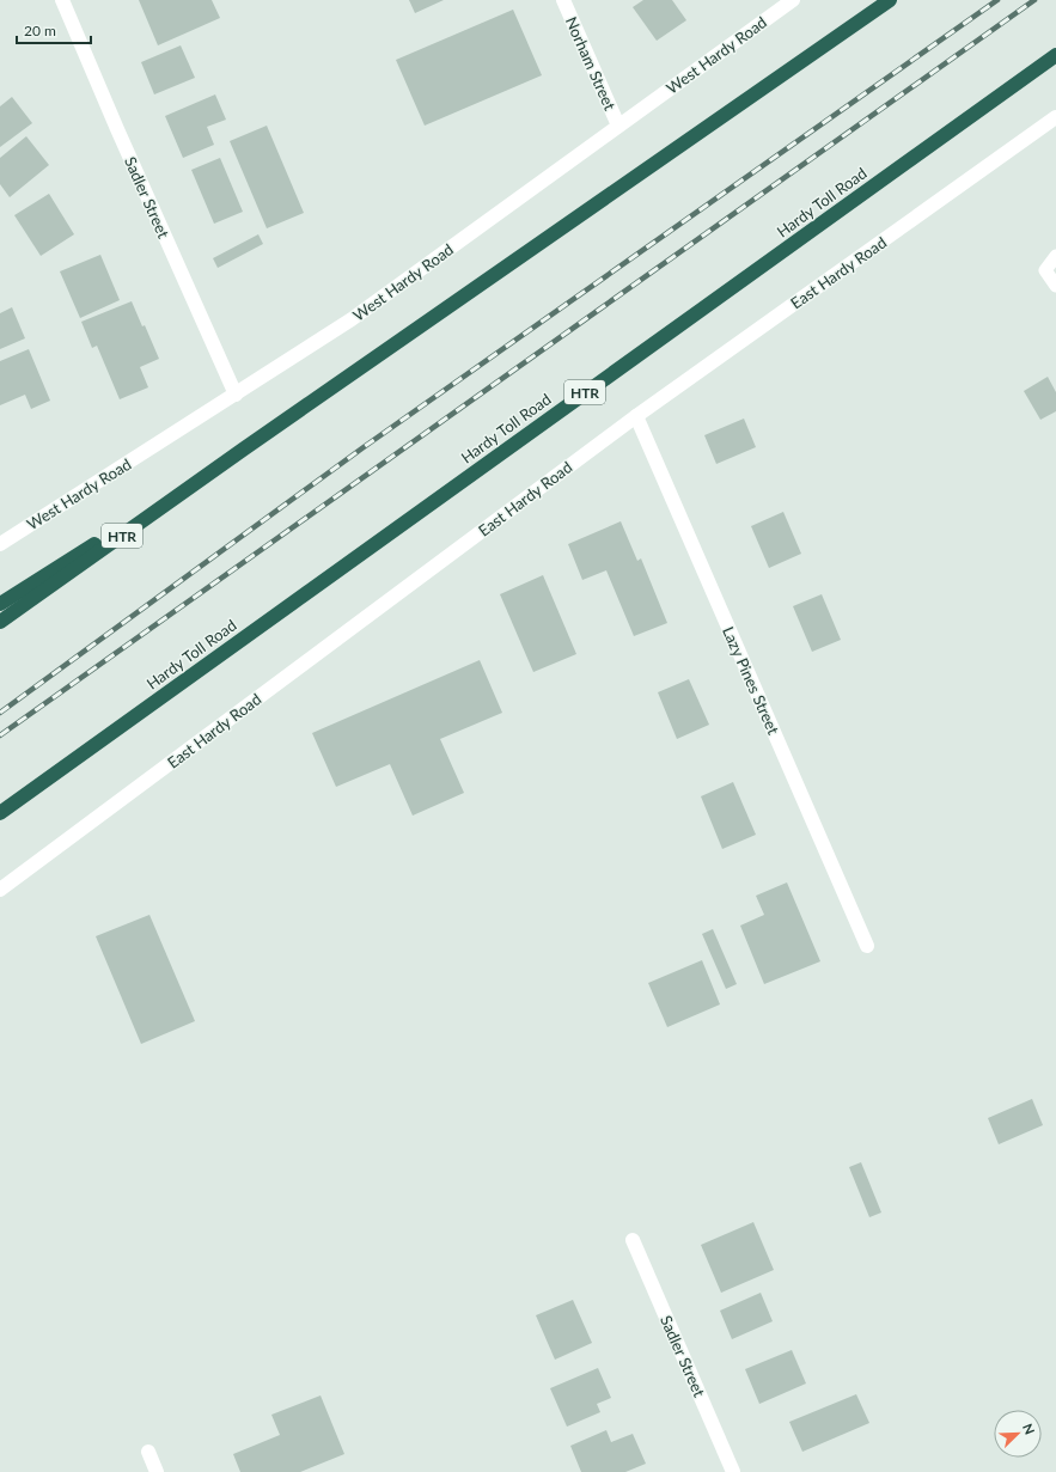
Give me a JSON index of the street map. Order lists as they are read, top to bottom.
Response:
{
  "streets": {
    "highway": ["Hardy Toll Road", "HTR"],
    "main road": [
      "West Hardy Road",
      "Norham Street",
      "Sadler Street",
      "East Hardy Road",
      "Lazy Pines Street"
    ]
  },
  "crossings": [
    ["West Hardy Road", "Norham Street"],
    ["West Hardy Road", "Sadler Street"],
    ["East Hardy Road", "Lazy Pines Street"]
  ],
  "scale_bar": "20 m",
  "north": "top right"
}
